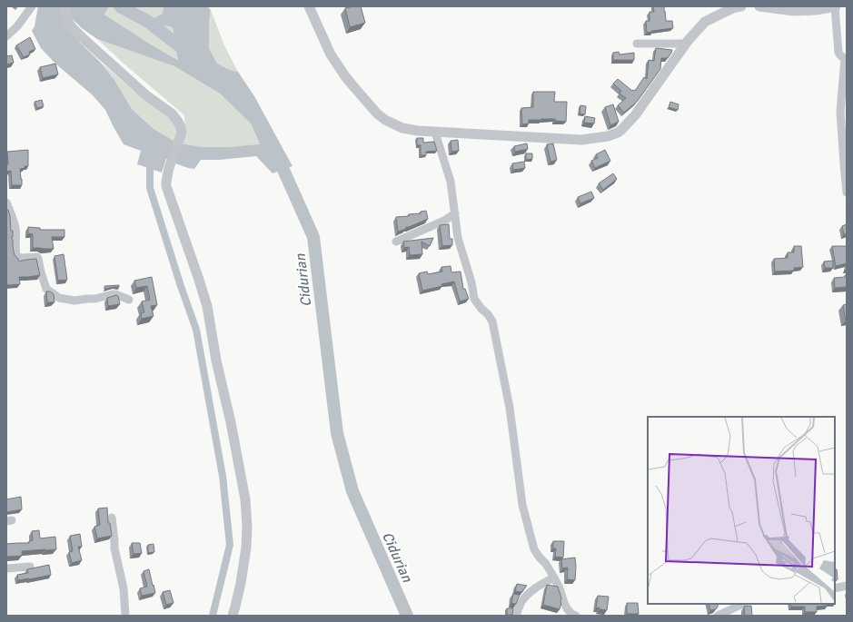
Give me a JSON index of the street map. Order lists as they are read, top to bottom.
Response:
{
  "water": ["Cidurian"]
}
